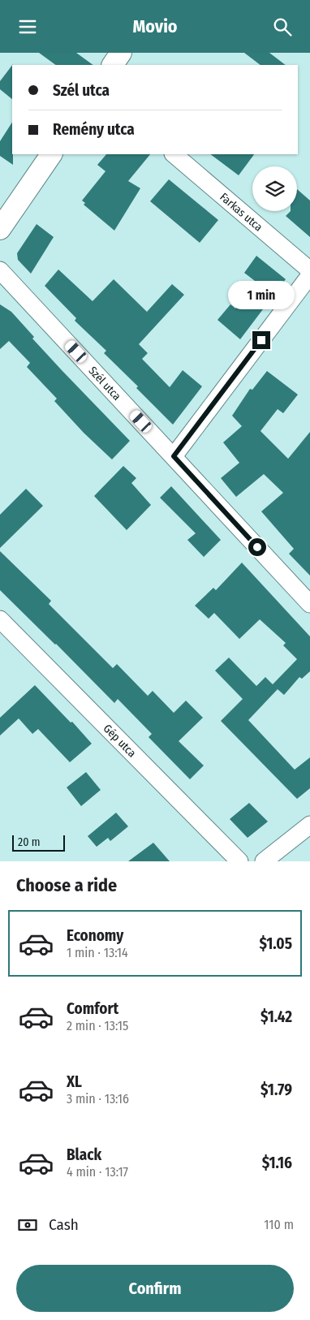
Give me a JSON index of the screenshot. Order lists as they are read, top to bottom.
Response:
{
  "streets": {
    "street": ["Farkas utca", "Szél utca", "Gép utca"]
  },
  "scale_bar": "20 m",
  "page": {
    "header": "Movio",
    "banner": ["Szél utca", "Remény utca"],
    "bubble": "1 min",
    "scale": "20 m",
    "heading": "Choose a ride",
    "list": [
      {
        "name": "Economy",
        "note": "1 min · 13:14",
        "value": "$1.05"
      },
      {
        "name": "Comfort",
        "note": "2 min · 13:15",
        "value": "$1.42"
      },
      {
        "name": "XL",
        "note": "3 min · 13:16",
        "value": "$1.79"
      },
      {
        "name": "Black",
        "note": "4 min · 13:17",
        "value": "$1.16"
      }
    ],
    "pay": ["Cash", "110 m"],
    "buttons": "Confirm"
  }
}
